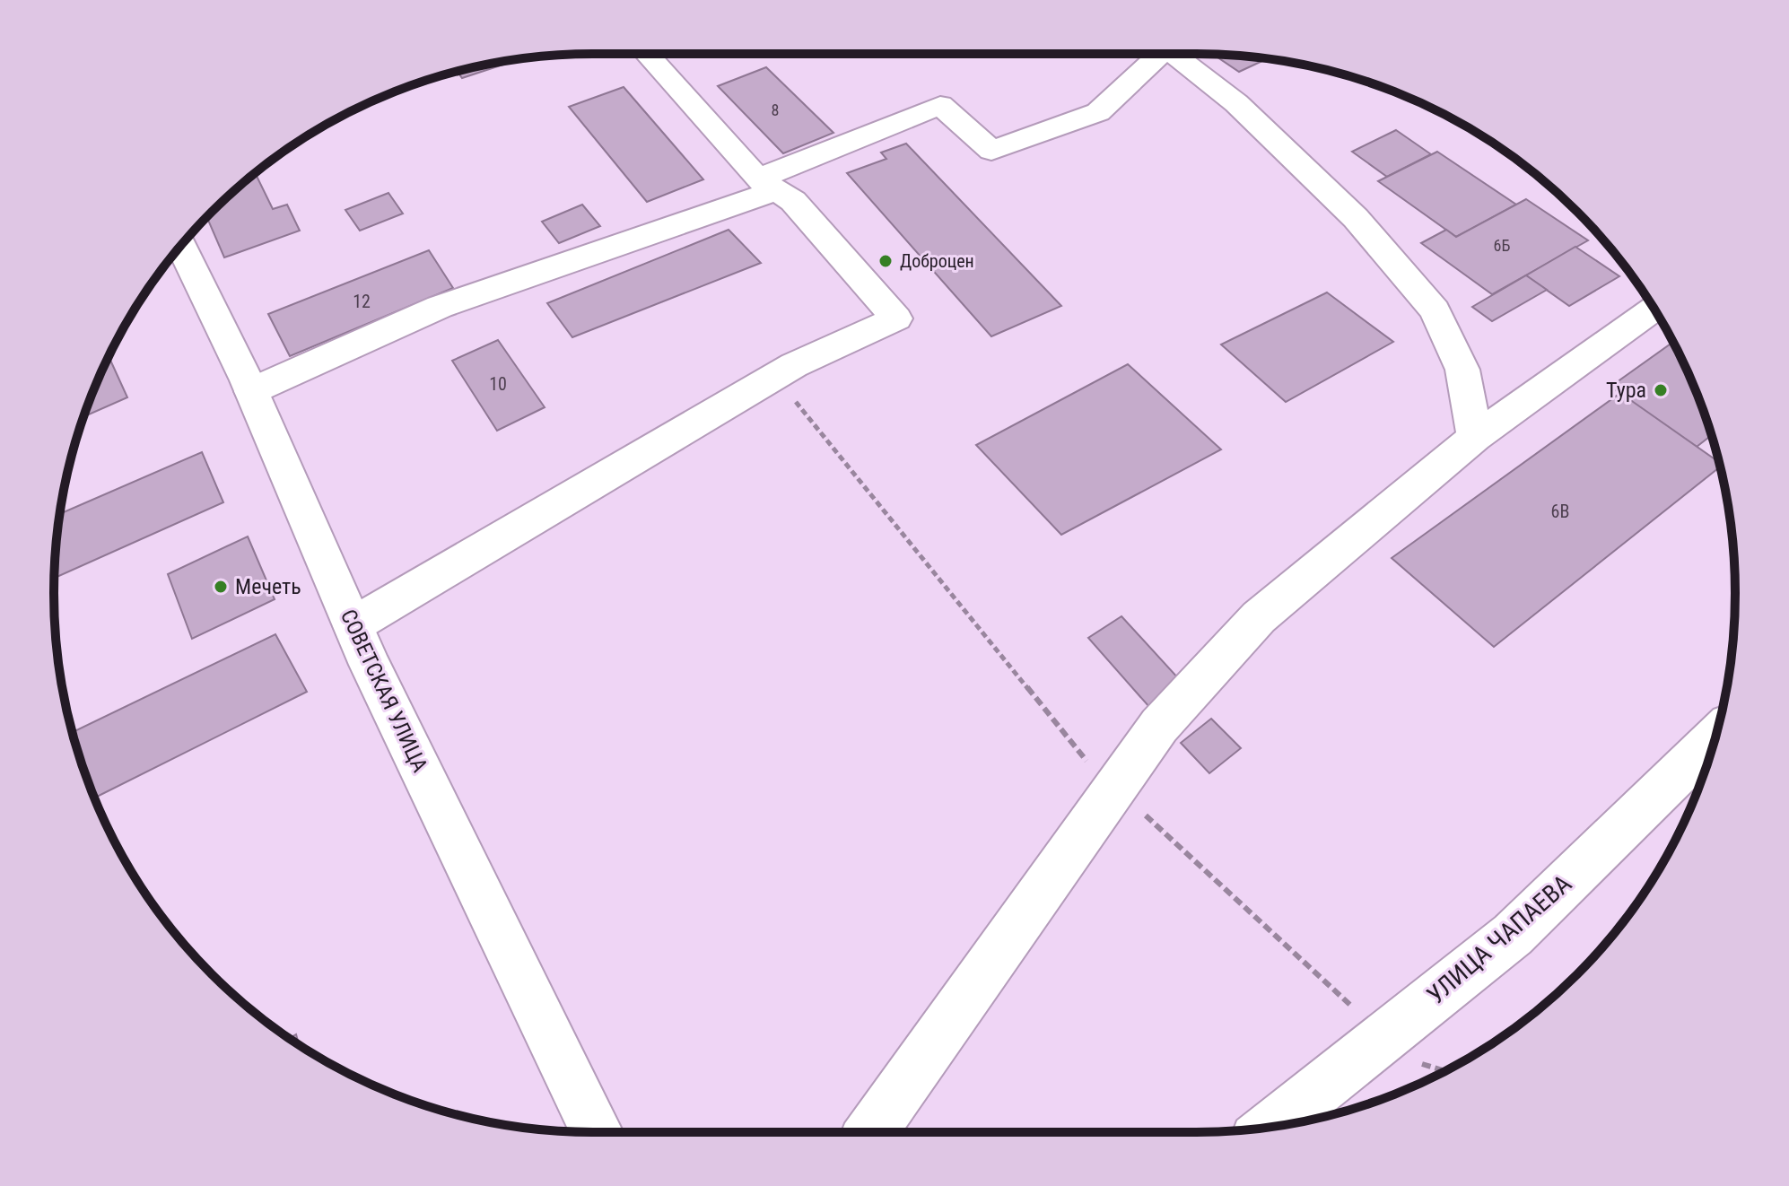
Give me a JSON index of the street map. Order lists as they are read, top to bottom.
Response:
{
  "streets": {
    "main road": ["СОВЕТСКАЯ УЛИЦА", "УЛИЦА ЧАПАЕВА"]
  },
  "places": ["Доброцен", "Тура", "Мечеть"],
  "house_numbers": [
    "8",
    "6Б",
    "12",
    "10",
    "6В"
  ]
}
